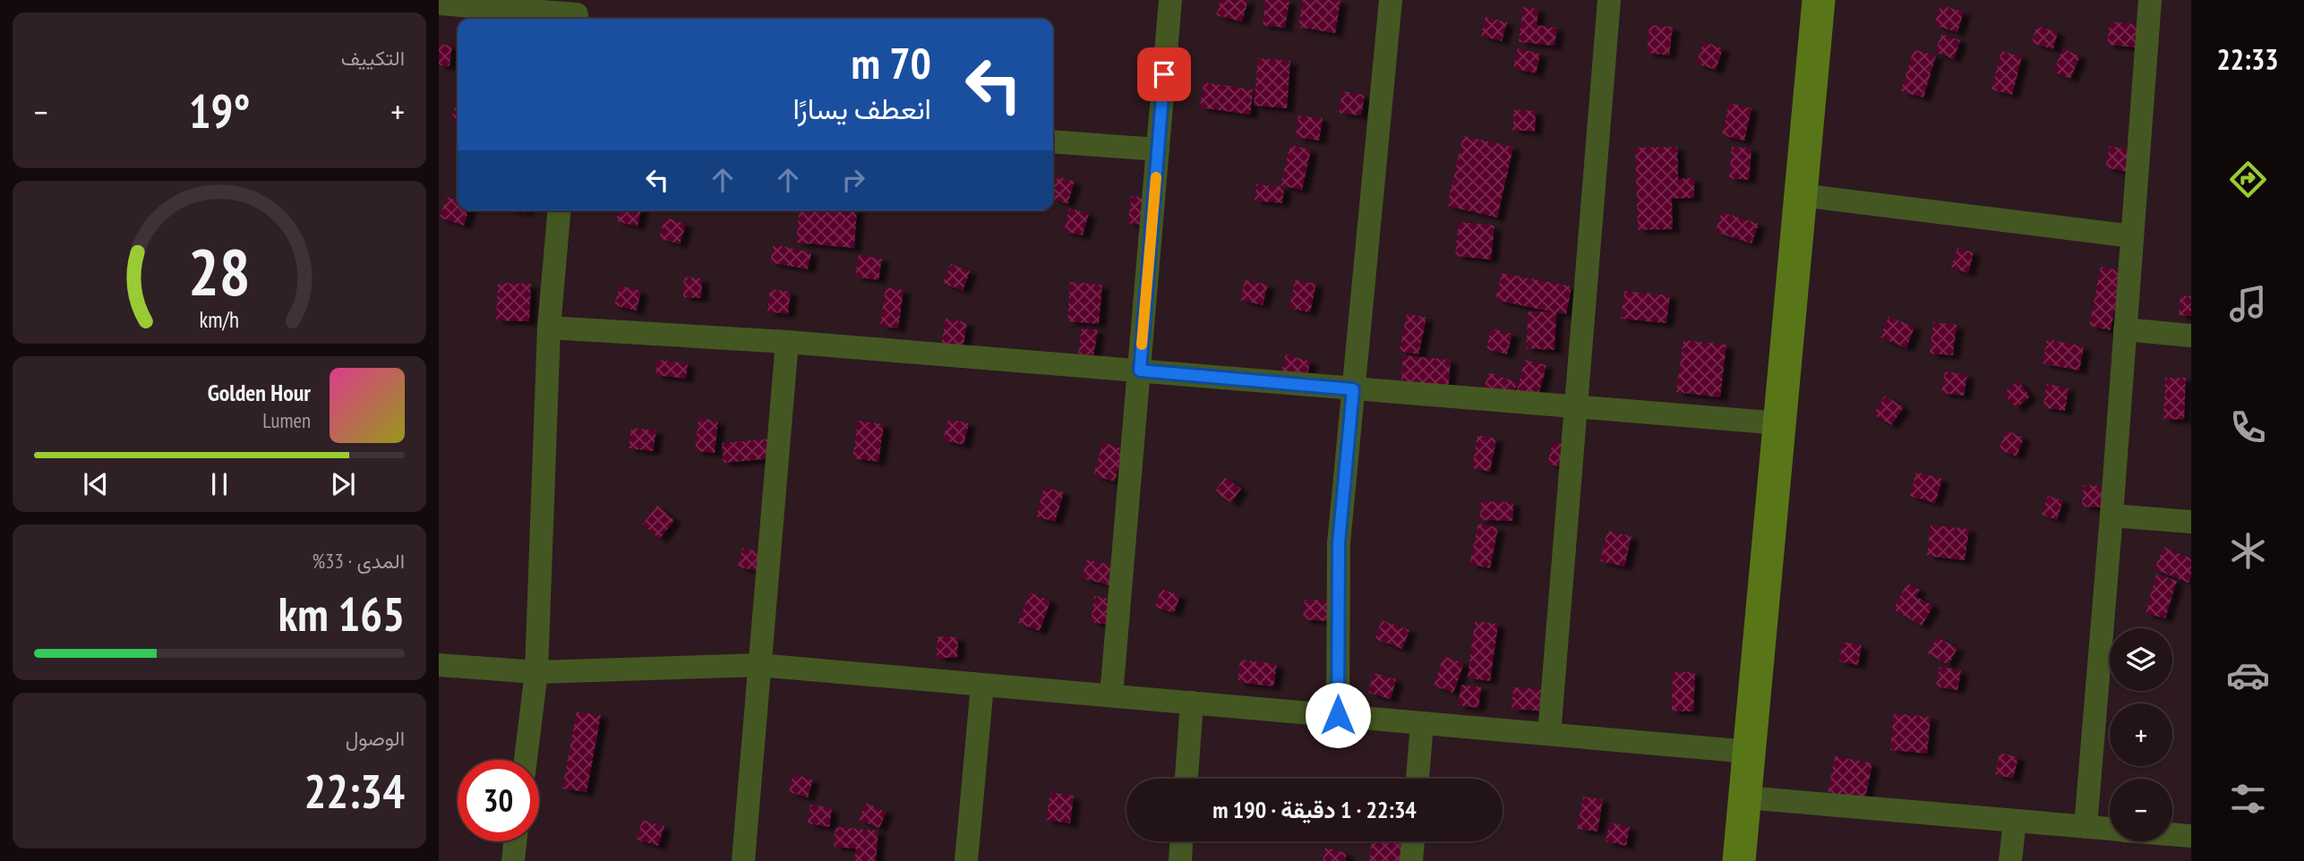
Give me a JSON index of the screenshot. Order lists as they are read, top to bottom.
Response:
{
  "page": {
    "tabs": "22:33",
    "tile": [
      "التكييف",
      ["المدى · 33%", "165 km"],
      ["الوصول", "22:34"]
    ],
    "turn": ["70 m", "انعطف يسارًا"],
    "heat": ["−", "19°", "+"],
    "song": ["Golden Hour", "Lumen"],
    "map_buttons": ["+", "−"],
    "limit": "30",
    "trip": "22:34 · 1 دقيقة · 190 m",
    "gauge": ["28", "km/h"]
  }
}
